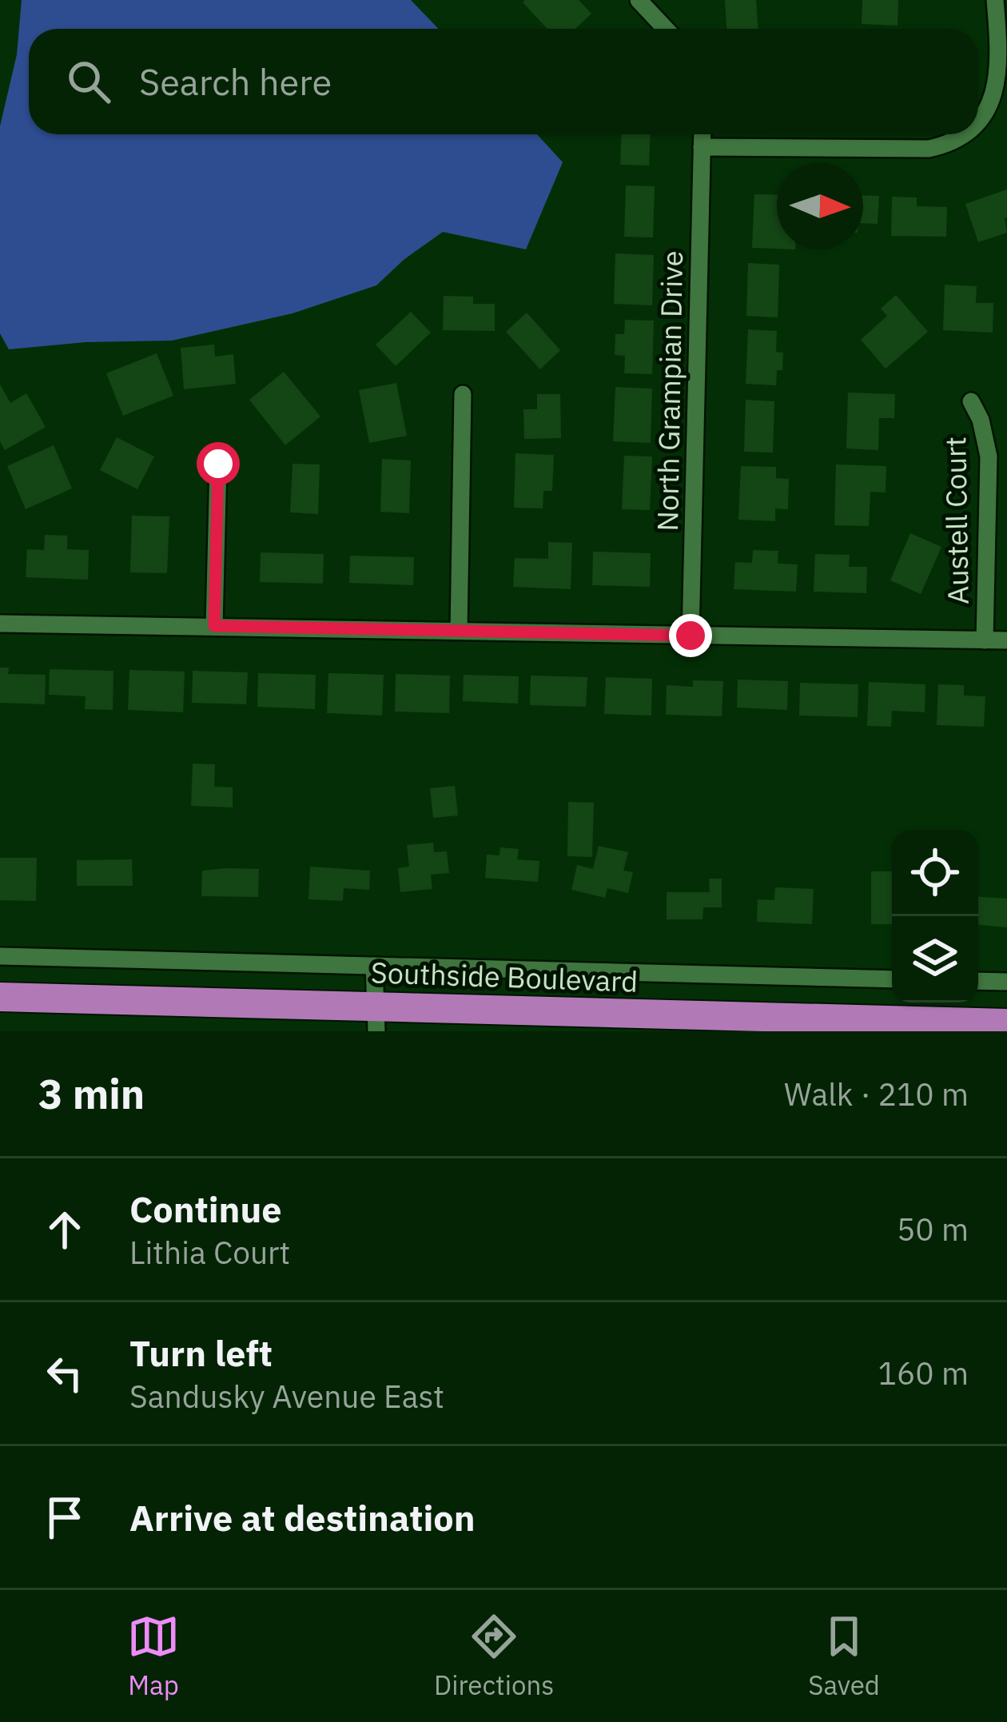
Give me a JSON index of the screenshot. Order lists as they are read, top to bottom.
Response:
{
  "streets": {
    "highway": ["Southside Boulevard"],
    "street": ["North Grampian Drive", "Austell Court"]
  },
  "north": "right",
  "page": {
    "search": "Search here",
    "heading": ["3 min", "Walk · 210 m"],
    "list": [
      ["Continue", "Lithia Court", "50 m"],
      ["Turn left", "Sandusky Avenue East", "160 m"],
      "Arrive at destination"
    ],
    "nav": ["Map", "Directions", "Saved"]
  }
}
